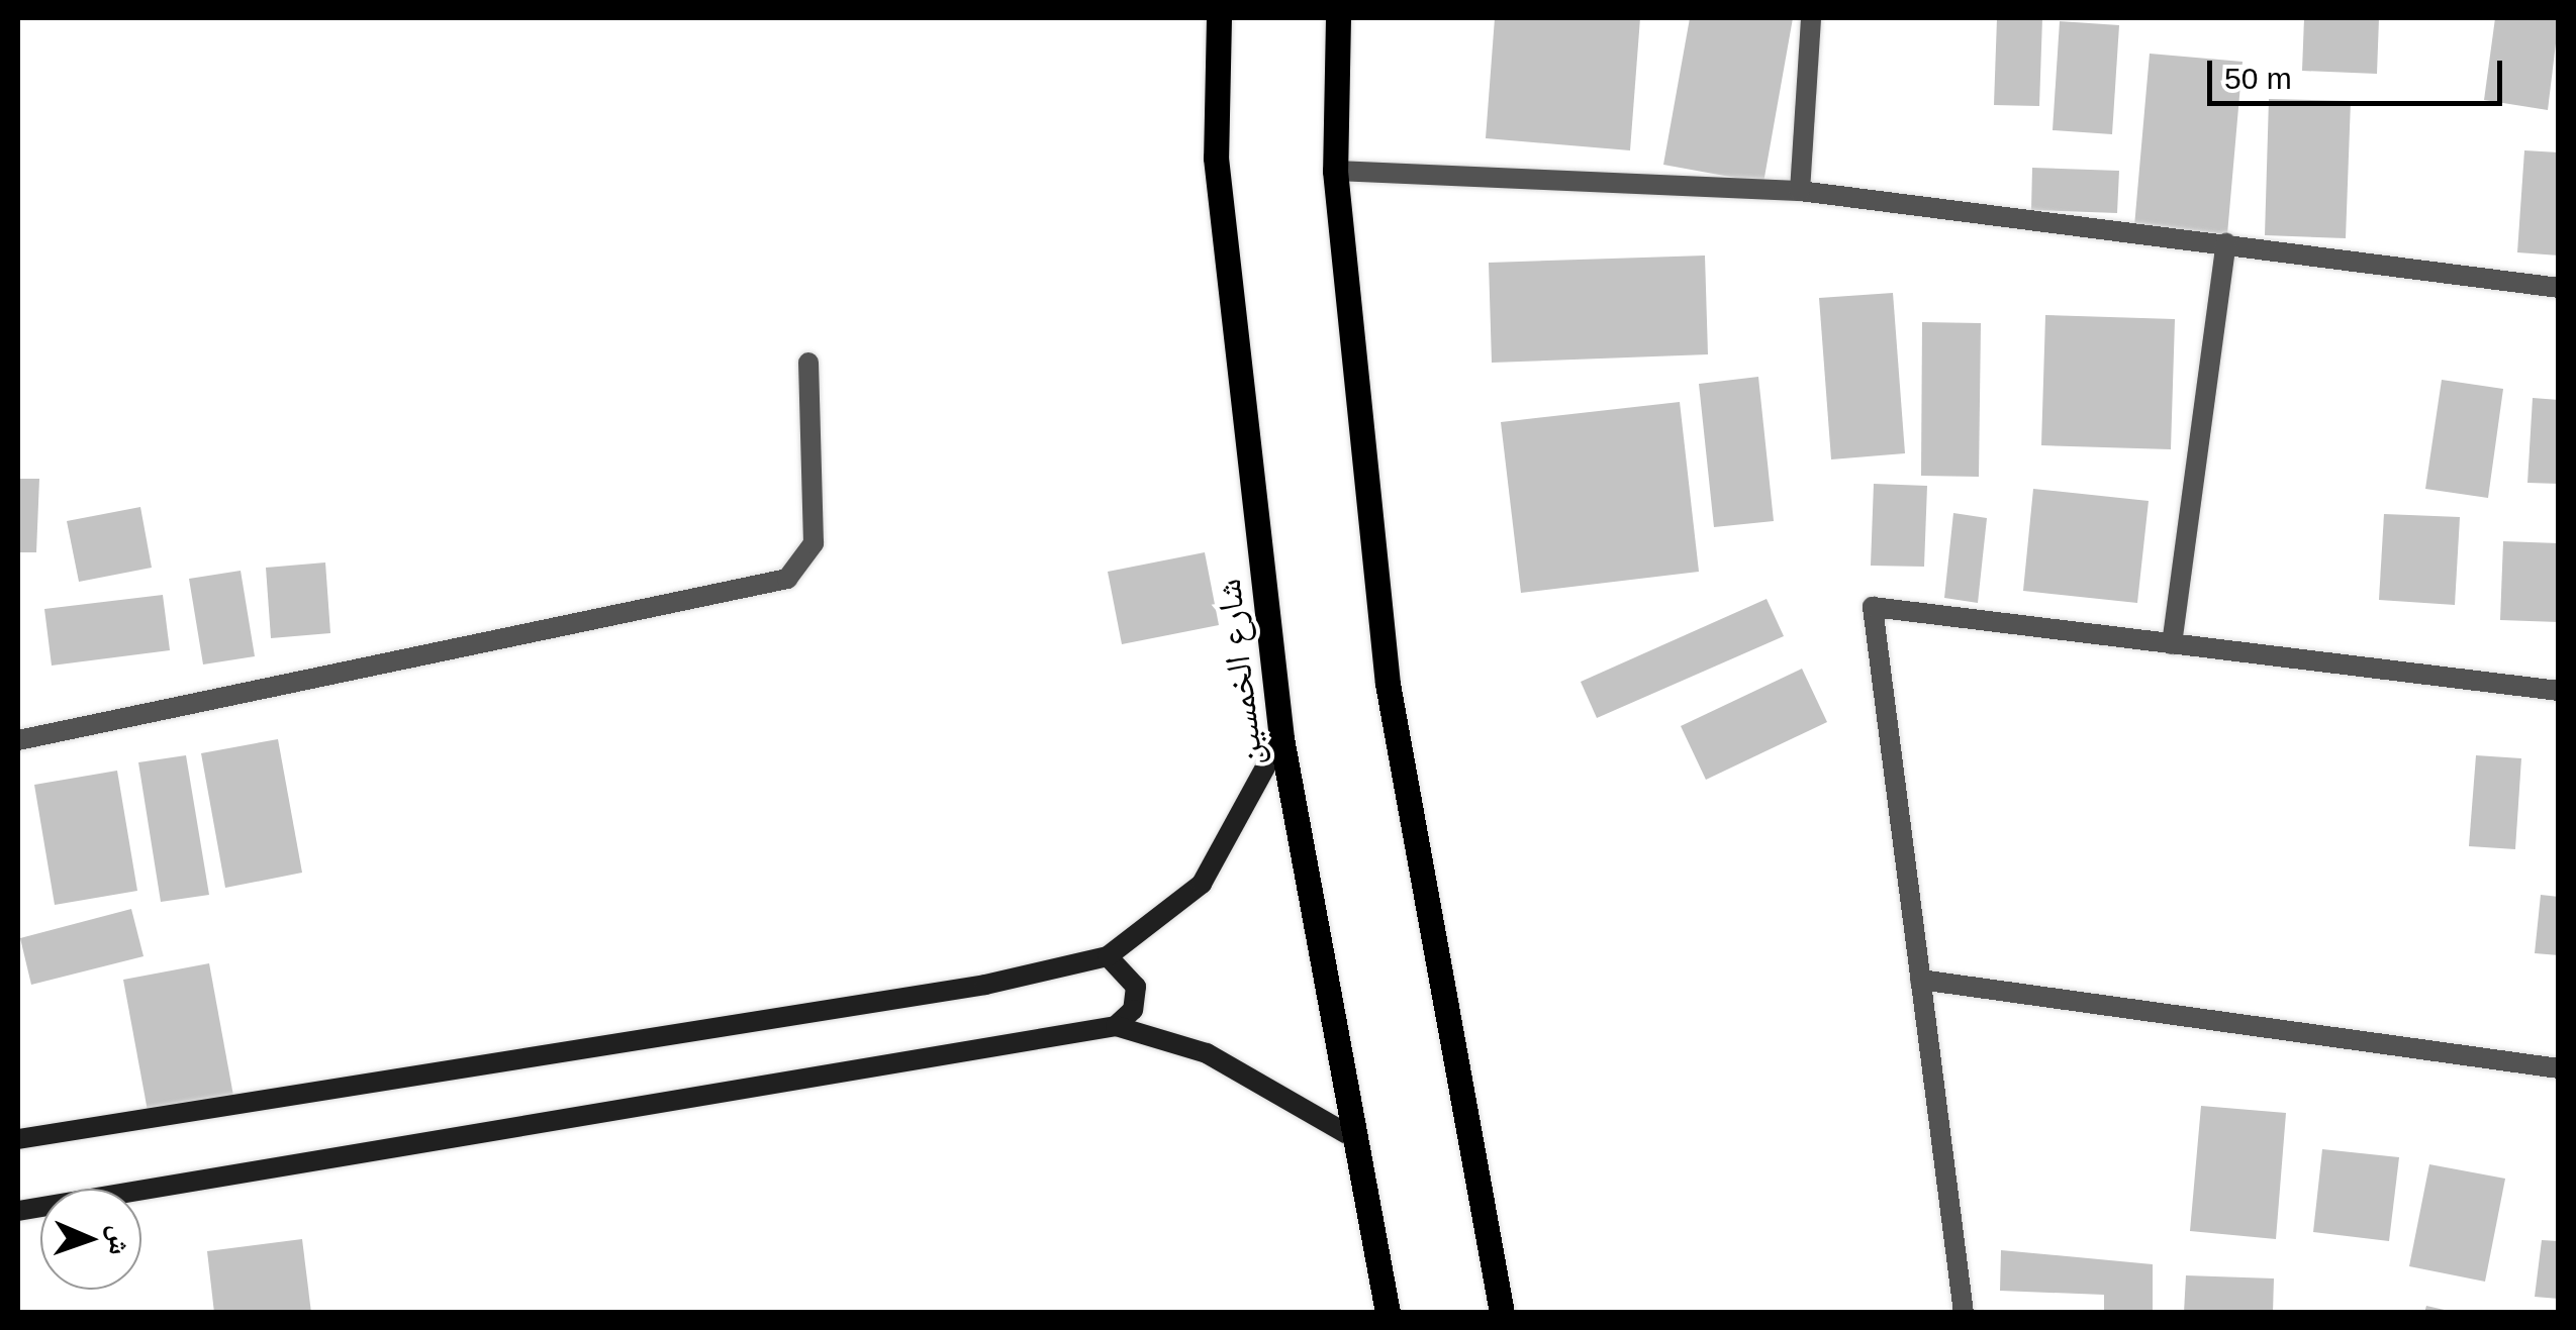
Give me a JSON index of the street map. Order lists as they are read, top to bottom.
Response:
{
  "streets": {
    "main road": ["شارع الخمسين"]
  },
  "scale_bar": "50 m",
  "north": "right"
}
